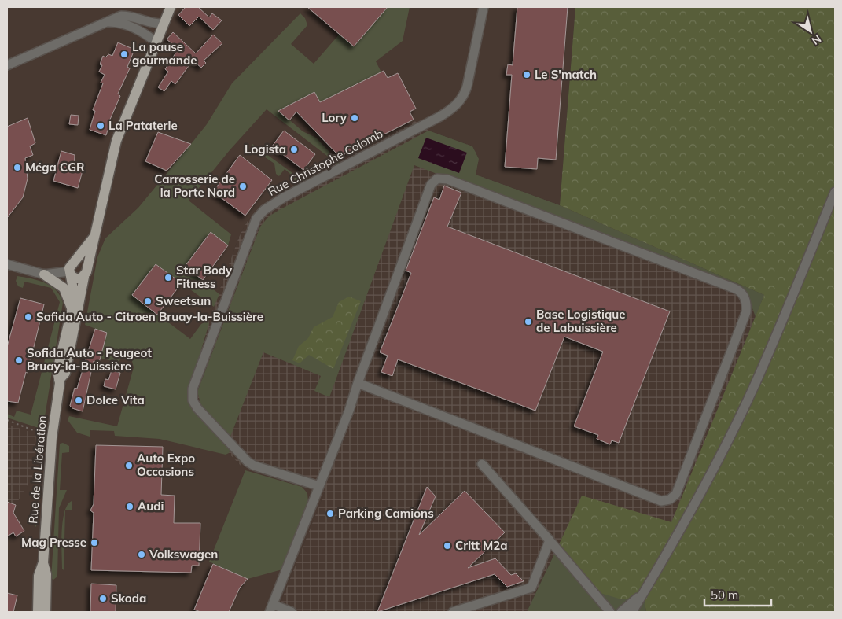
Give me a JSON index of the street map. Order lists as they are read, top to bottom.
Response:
{
  "streets": {
    "main road": ["Rue de la Libération"],
    "street": ["Rue Christophe Colomb"]
  },
  "places": [
    "La pause gourmande",
    "Le S'match",
    "Lory",
    "La Pataterie",
    "Logista",
    "Méga CGR",
    "Carrosserie de la Porte Nord",
    "Star Body Fitness",
    "Sweetsun",
    "Sofida Auto - Citroen Bruay-la-Buissière",
    "Base Logistique de Labuissière",
    "Sofida Auto - Peugeot Bruay-la-Buissière",
    "Dolce Vita",
    "Auto Expo Occasions",
    "Audi",
    "Parking Camions",
    "Mag Presse",
    "Critt M2a",
    "Volkswagen",
    "Skoda"
  ],
  "scale_bar": "50 m",
  "north": "bottom right"
}
